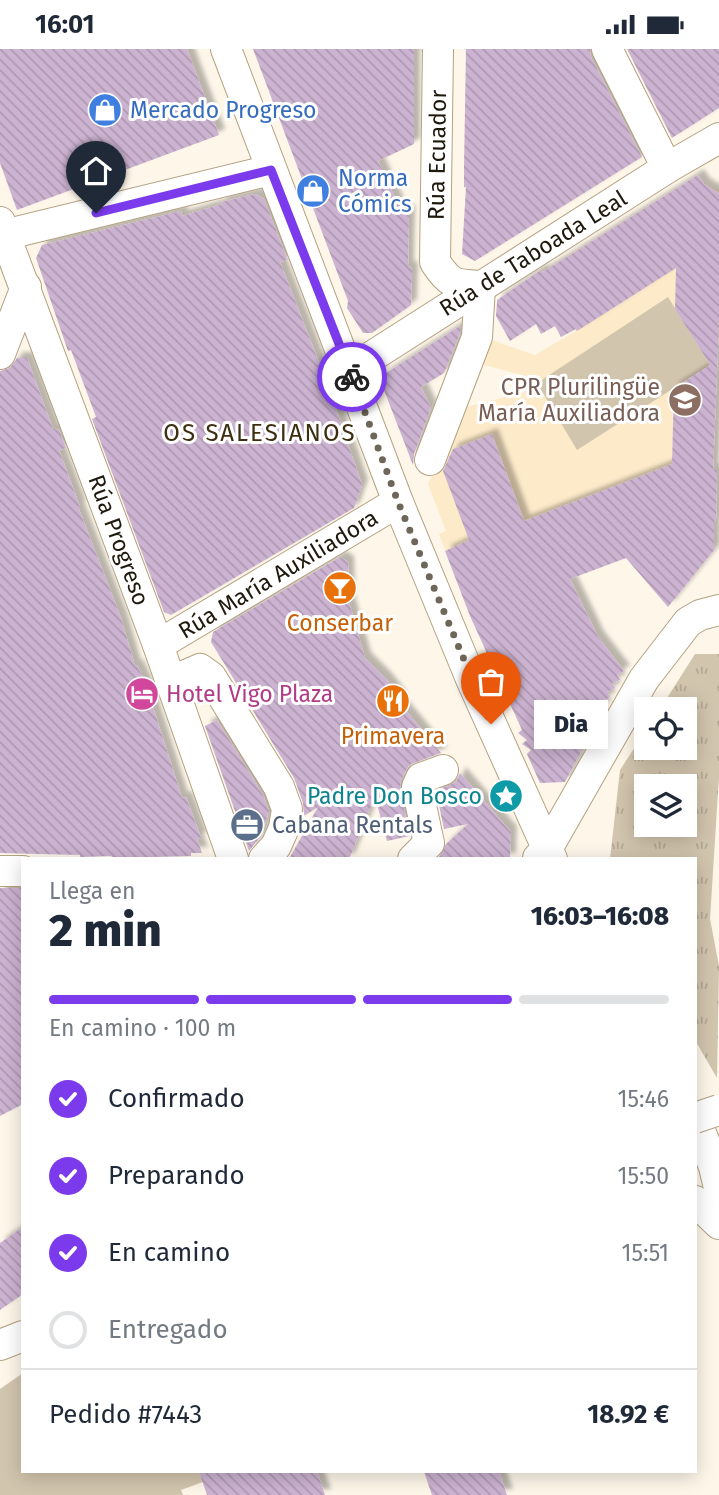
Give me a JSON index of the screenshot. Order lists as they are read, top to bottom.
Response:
{
  "streets": {
    "street": [
      "Rúa Ecuador",
      "Rúa de Taboada Leal",
      "Rúa Progreso",
      "Rúa María Auxiliadora"
    ]
  },
  "crossings": [
    ["Rúa Ecuador", "Rúa de Taboada Leal"],
    ["Rúa Progreso", "Rúa María Auxiliadora"]
  ],
  "districts": ["OS SALESIANOS"],
  "places": {
    "shop": ["Mercado Progreso", "Norma Cómics"],
    "school or university": ["CPR Plurilingüe María Auxiliadora"],
    "bar": ["Conserbar"],
    "hotel": ["Hotel Vigo Plaza"],
    "restaurant": ["Primavera"],
    "other": ["Dia"],
    "place": ["Padre Don Bosco"],
    "office": ["Cabana Rentals"]
  },
  "page": {
    "status": "16:01",
    "bubble": "Dia",
    "heading": ["2 min", "Llega en", "16:03–16:08"],
    "panel": ["Pedido #7443", "18.92 €"],
    "bar": "En camino · 100 m",
    "list": [
      ["Confirmado", "15:46"],
      ["Preparando", "15:50"],
      ["En camino", "15:51"],
      "Entregado"
    ]
  }
}
